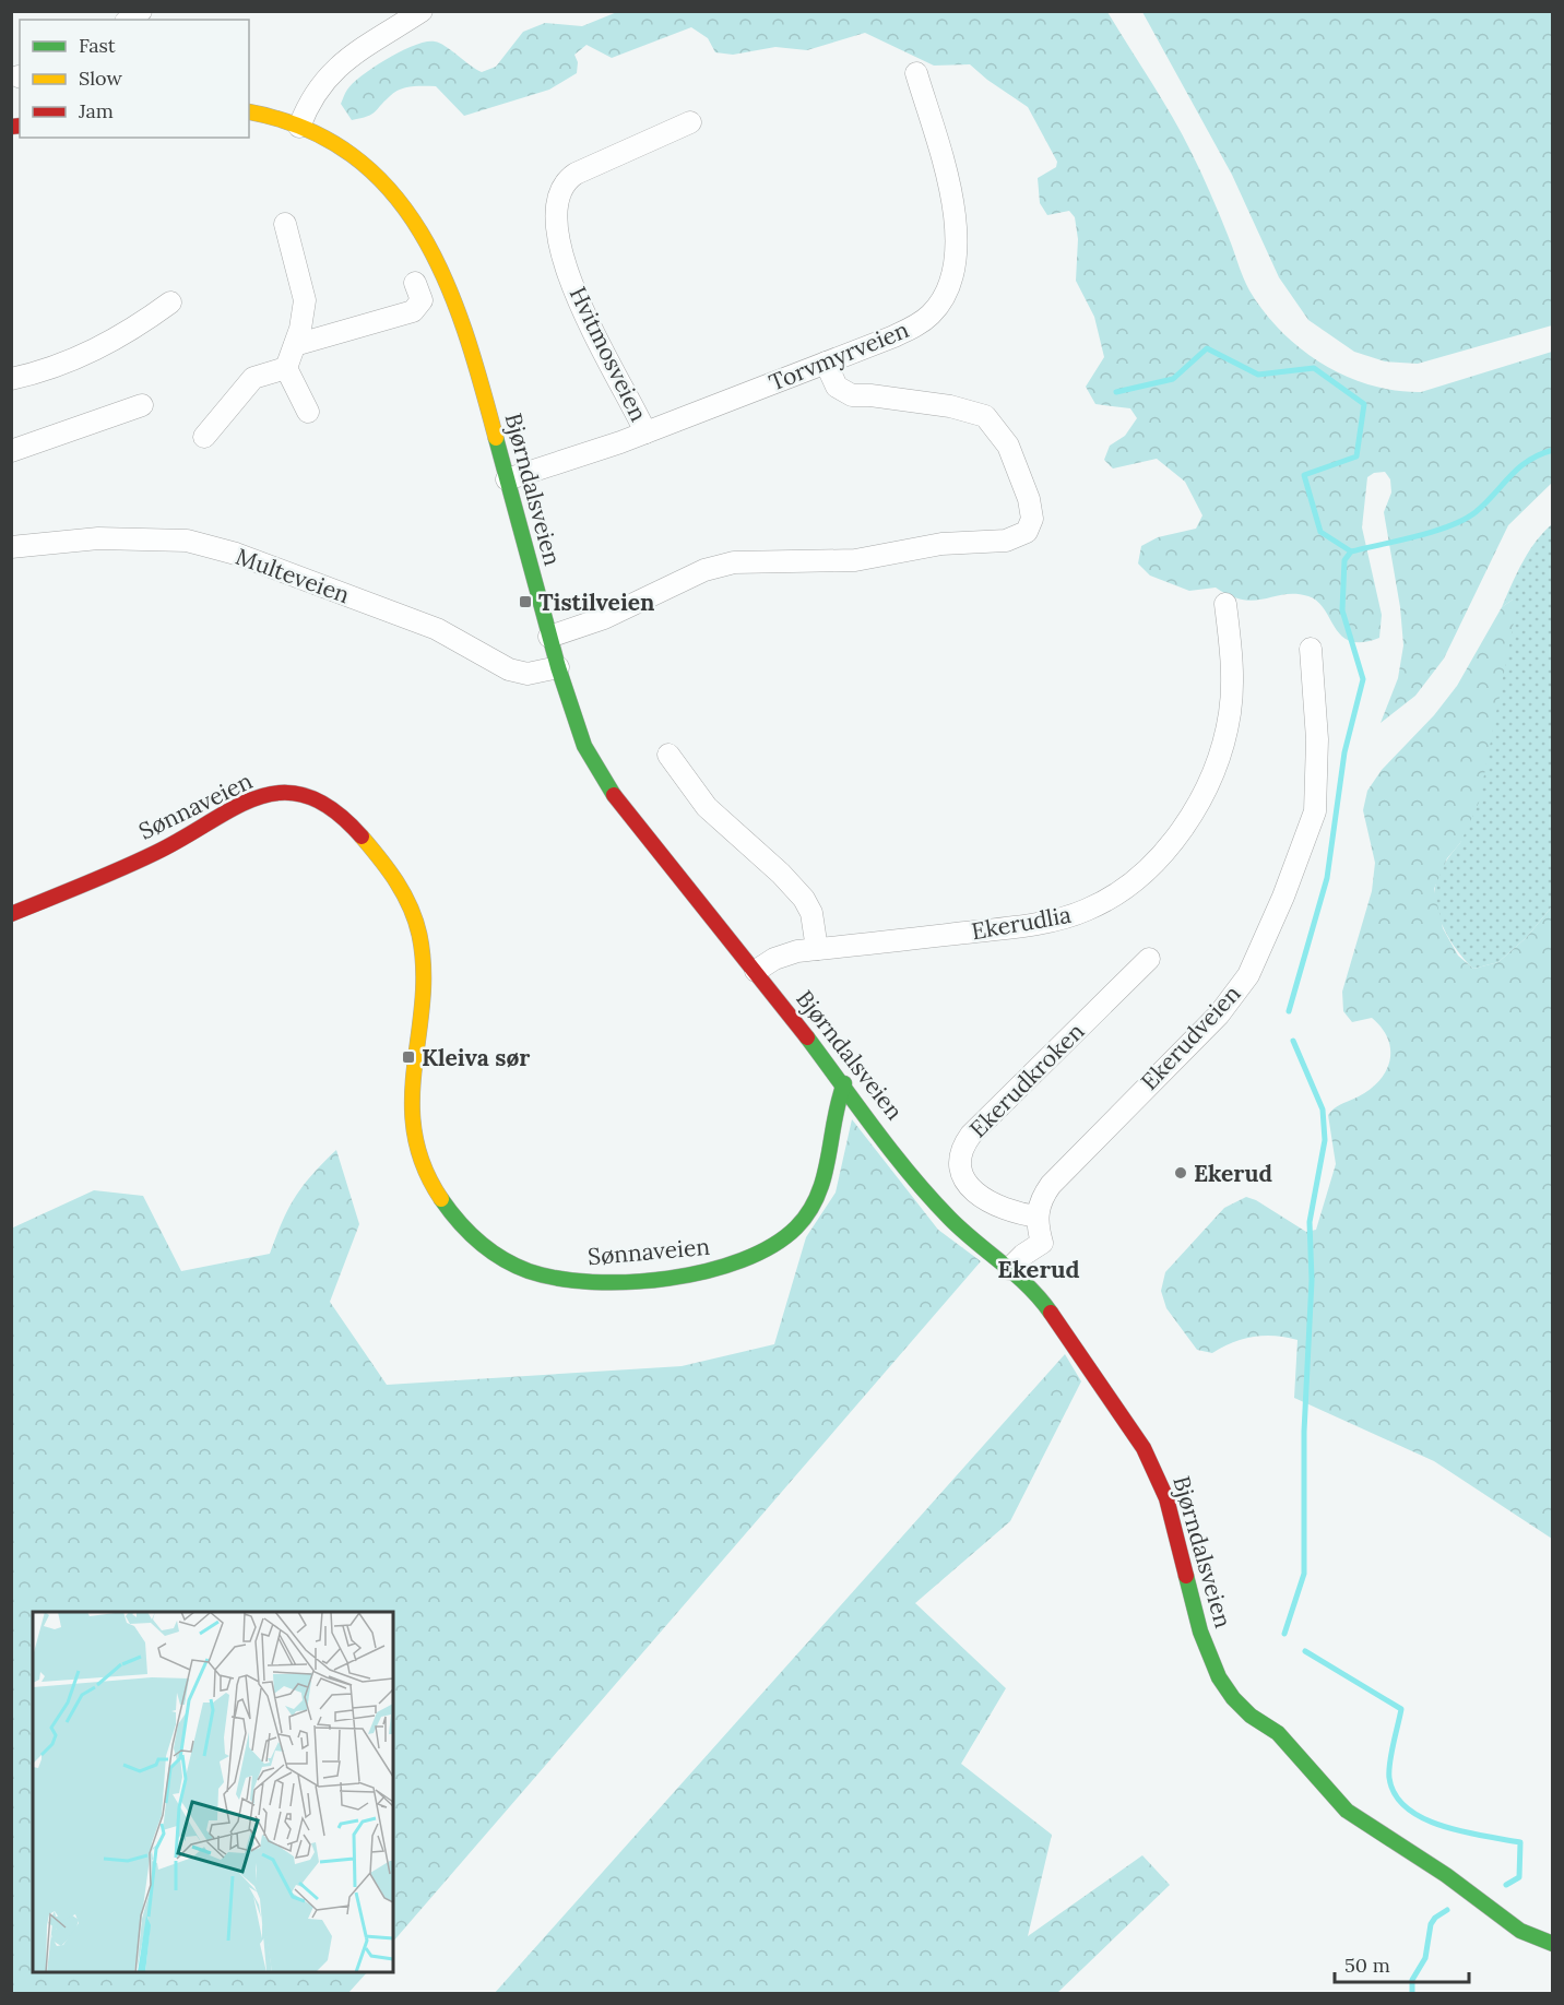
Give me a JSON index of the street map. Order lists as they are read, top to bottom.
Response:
{
  "streets": {
    "street": [
      "Hvitmosveien",
      "Torvmyrveien",
      "Bjørndalsveien",
      "Multeveien",
      "Sønnaveien",
      "Ekerudlia",
      "Ekerudveien",
      "Ekerudkroken"
    ]
  },
  "crossings": [
    ["Hvitmosveien", "Torvmyrveien"],
    ["Torvmyrveien", "Bjørndalsveien"],
    ["Bjørndalsveien", "Multeveien"],
    ["Bjørndalsveien", "Sønnaveien"],
    ["Bjørndalsveien", "Ekerudlia"],
    ["Bjørndalsveien", "Ekerudveien"],
    ["Ekerudveien", "Ekerudkroken"]
  ],
  "districts": ["Ekerud"],
  "places": {
    "transit": ["Tistilveien", "Kleiva sør"],
    "other": ["Ekerud"]
  },
  "legend": ["Fast", "Slow", "Jam"],
  "scale_bar": "50 m"
}
